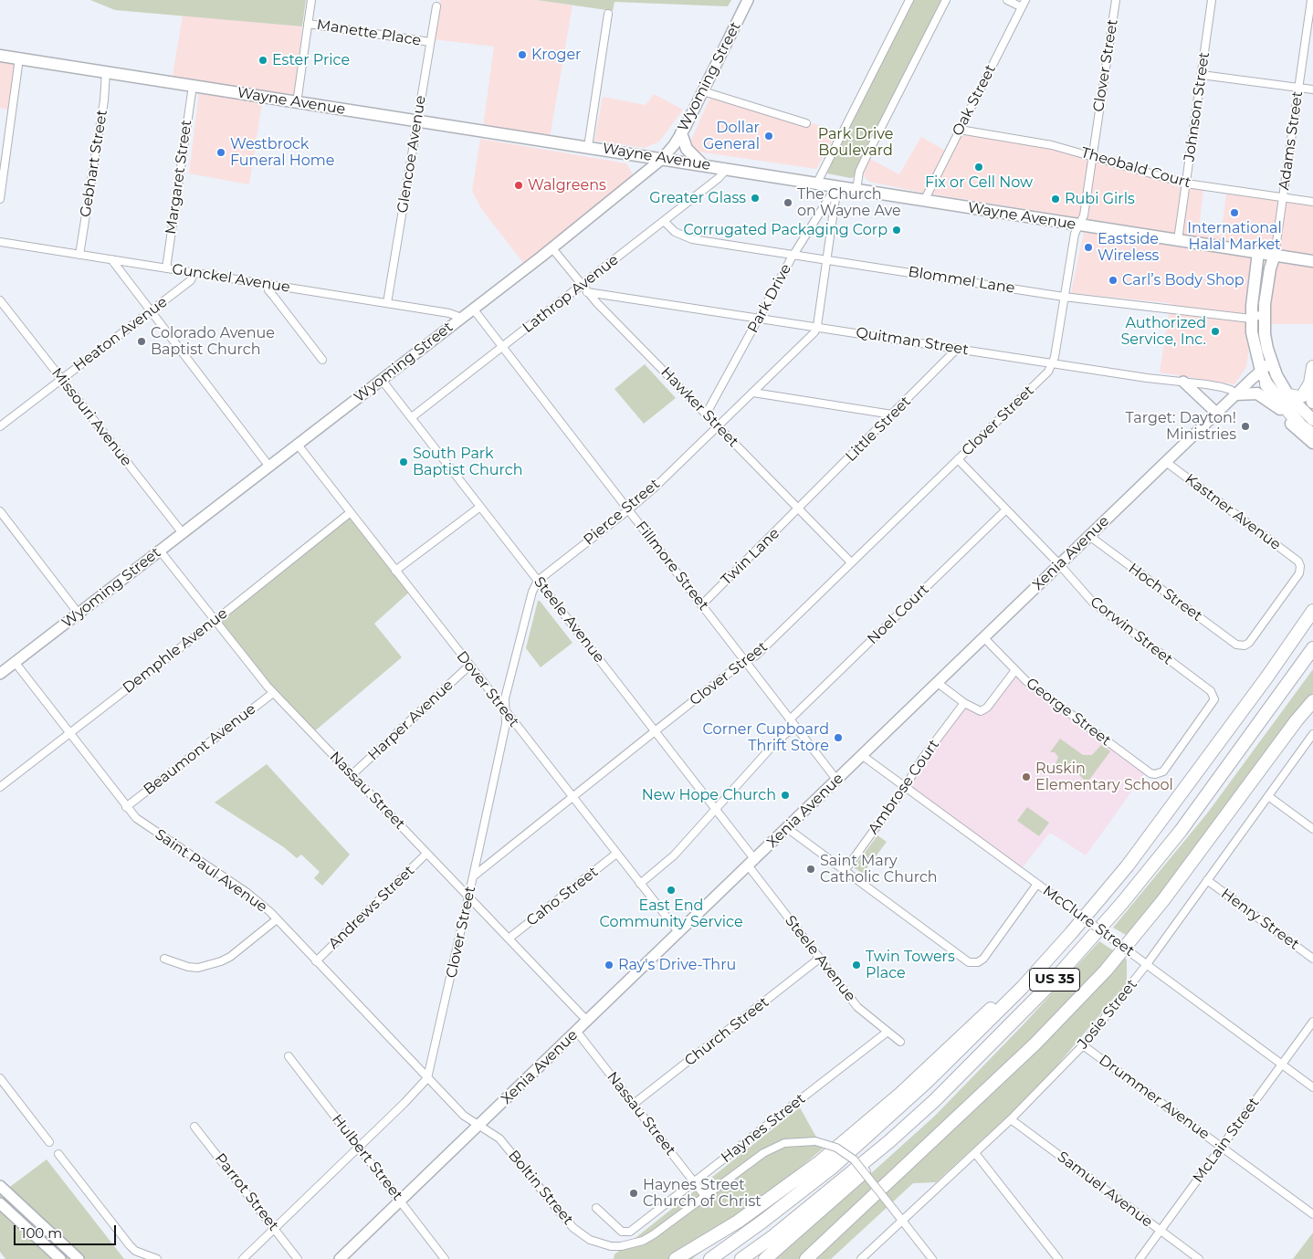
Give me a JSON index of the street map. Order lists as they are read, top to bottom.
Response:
{
  "streets": {
    "highway": ["US 35"],
    "main road": ["Wayne Avenue"],
    "street": [
      "Manette Place",
      "Clover Street",
      "Wyoming Street",
      "Oak Street",
      "Johnson Street",
      "Adams Street",
      "Glencoe Avenue",
      "Gebhart Street",
      "Theobald Court",
      "Margaret Street",
      "Gunckel Avenue",
      "Blommel Lane",
      "Lathrop Avenue",
      "Park Drive",
      "Heaton Avenue",
      "Quitman Street",
      "Hawker Street",
      "Missouri Avenue",
      "Little Street",
      "Pierce Street",
      "Kastner Avenue",
      "Xenia Avenue",
      "Twin Lane",
      "Fillmore Street",
      "Hoch Street",
      "Noel Court",
      "Steele Avenue",
      "Corwin Street",
      "Demphle Avenue",
      "Dover Street",
      "George Street",
      "Harper Avenue",
      "Beaumont Avenue",
      "Ambrose Court",
      "Nassau Street",
      "Saint Paul Avenue",
      "Caho Street",
      "Andrews Street",
      "Henry Street",
      "McClure Street",
      "Josie Street",
      "Church Street",
      "Drummer Avenue",
      "Haynes Street",
      "McLain Street",
      "Hulbert Street",
      "Boltin Street",
      "Samuel Avenue",
      "Parrot Street"
    ]
  },
  "crossings": [
    ["Manette Place", "Glencoe Avenue"],
    ["Clover Street", "Wayne Avenue"],
    ["Clover Street", "Theobald Court"],
    ["Clover Street", "Blommel Lane"],
    ["Clover Street", "Quitman Street"],
    ["Clover Street", "Hawker Street"],
    ["Clover Street", "Fillmore Street"],
    ["Clover Street", "Steele Avenue"],
    ["Clover Street", "Corwin Street"],
    ["Clover Street", "Dover Street"],
    ["Clover Street", "Nassau Street"],
    ["Clover Street", "Saint Paul Avenue"],
    ["Wyoming Street", "Wayne Avenue"],
    ["Wyoming Street", "Gunckel Avenue"],
    ["Wyoming Street", "Hawker Street"],
    ["Wyoming Street", "Missouri Avenue"],
    ["Wyoming Street", "Fillmore Street"],
    ["Wyoming Street", "Steele Avenue"],
    ["Wyoming Street", "Dover Street"],
    ["Wyoming Street", "Nassau Street"],
    ["Wyoming Street", "Saint Paul Avenue"],
    ["Oak Street", "Wayne Avenue"],
    ["Oak Street", "Theobald Court"],
    ["Wayne Avenue", "Johnson Street"],
    ["Wayne Avenue", "Adams Street"],
    ["Wayne Avenue", "Glencoe Avenue"],
    ["Wayne Avenue", "Gebhart Street"],
    ["Wayne Avenue", "Margaret Street"],
    ["Wayne Avenue", "Lathrop Avenue"],
    ["Wayne Avenue", "Park Drive"],
    ["Johnson Street", "Theobald Court"],
    ["Adams Street", "Theobald Court"],
    ["Glencoe Avenue", "Gunckel Avenue"],
    ["Gebhart Street", "Gunckel Avenue"],
    ["Margaret Street", "Gunckel Avenue"],
    ["Gunckel Avenue", "Heaton Avenue"],
    ["Blommel Lane", "Lathrop Avenue"],
    ["Blommel Lane", "Park Drive"],
    ["Lathrop Avenue", "Hawker Street"],
    ["Lathrop Avenue", "Fillmore Street"],
    ["Lathrop Avenue", "Steele Avenue"],
    ["Park Drive", "Quitman Street"],
    ["Park Drive", "Hawker Street"],
    ["Heaton Avenue", "Missouri Avenue"],
    ["Quitman Street", "Hawker Street"],
    ["Quitman Street", "Little Street"],
    ["Quitman Street", "Pierce Street"],
    ["Quitman Street", "Xenia Avenue"],
    ["Hawker Street", "Little Street"],
    ["Hawker Street", "Pierce Street"],
    ["Hawker Street", "Twin Lane"],
    ["Little Street", "Twin Lane"],
    ["Pierce Street", "Fillmore Street"],
    ["Pierce Street", "Steele Avenue"],
    ["Kastner Avenue", "Xenia Avenue"],
    ["Kastner Avenue", "Hoch Street"],
    ["Xenia Avenue", "Fillmore Street"],
    ["Xenia Avenue", "Hoch Street"],
    ["Xenia Avenue", "Steele Avenue"],
    ["Xenia Avenue", "Corwin Street"],
    ["Xenia Avenue", "Dover Street"],
    ["Xenia Avenue", "George Street"],
    ["Xenia Avenue", "Nassau Street"],
    ["Xenia Avenue", "Saint Paul Avenue"],
    ["Xenia Avenue", "McClure Street"],
    ["Xenia Avenue", "Hulbert Street"],
    ["Xenia Avenue", "Boltin Street"],
    ["Twin Lane", "Fillmore Street"],
    ["Fillmore Street", "Noel Court"],
    ["Noel Court", "Corwin Street"],
    ["Steele Avenue", "Church Street"],
    ["Steele Avenue", "Haynes Street"],
    ["Corwin Street", "George Street"],
    ["Demphle Avenue", "Dover Street"],
    ["Demphle Avenue", "Nassau Street"],
    ["Demphle Avenue", "Saint Paul Avenue"],
    ["Dover Street", "Harper Avenue"],
    ["Dover Street", "Caho Street"],
    ["Harper Avenue", "Nassau Street"],
    ["Beaumont Avenue", "Nassau Street"],
    ["Beaumont Avenue", "Saint Paul Avenue"],
    ["Ambrose Court", "McClure Street"],
    ["Nassau Street", "Caho Street"],
    ["Nassau Street", "Andrews Street"],
    ["Nassau Street", "Church Street"],
    ["Nassau Street", "Haynes Street"],
    ["Nassau Street", "Boltin Street"],
    ["Saint Paul Avenue", "Andrews Street"],
    ["Saint Paul Avenue", "Boltin Street"],
    ["Henry Street", "Josie Street"],
    ["McClure Street", "Josie Street"],
    ["McClure Street", "McLain Street"],
    ["Josie Street", "Drummer Avenue"],
    ["Josie Street", "Boltin Street"],
    ["Josie Street", "Samuel Avenue"],
    ["Drummer Avenue", "McLain Street"],
    ["McLain Street", "Samuel Avenue"]
  ],
  "parks": ["Park Drive Boulevard"],
  "places": [
    "Kroger",
    "Ester Price",
    "Dollar General",
    "Westbrock Funeral Home",
    "Fix or Cell Now",
    "Walgreens",
    "Greater Glass",
    "Rubi Girls",
    "The Church on Wayne Ave",
    "International Halal Market",
    "Corrugated Packaging Corp",
    "Eastside Wireless",
    "Carl’s Body Shop",
    "Authorized Service, Inc.",
    "Colorado Avenue Baptist Church",
    "Target: Dayton! Ministries",
    "South Park Baptist Church",
    "Corner Cupboard Thrift Store",
    "Ruskin Elementary School",
    "New Hope Church",
    "Saint Mary Catholic Church",
    "East End Community Service",
    "Ray's Drive-Thru",
    "Twin Towers Place",
    "Haynes Street Church of Christ"
  ],
  "scale_bar": "100 m"
}
